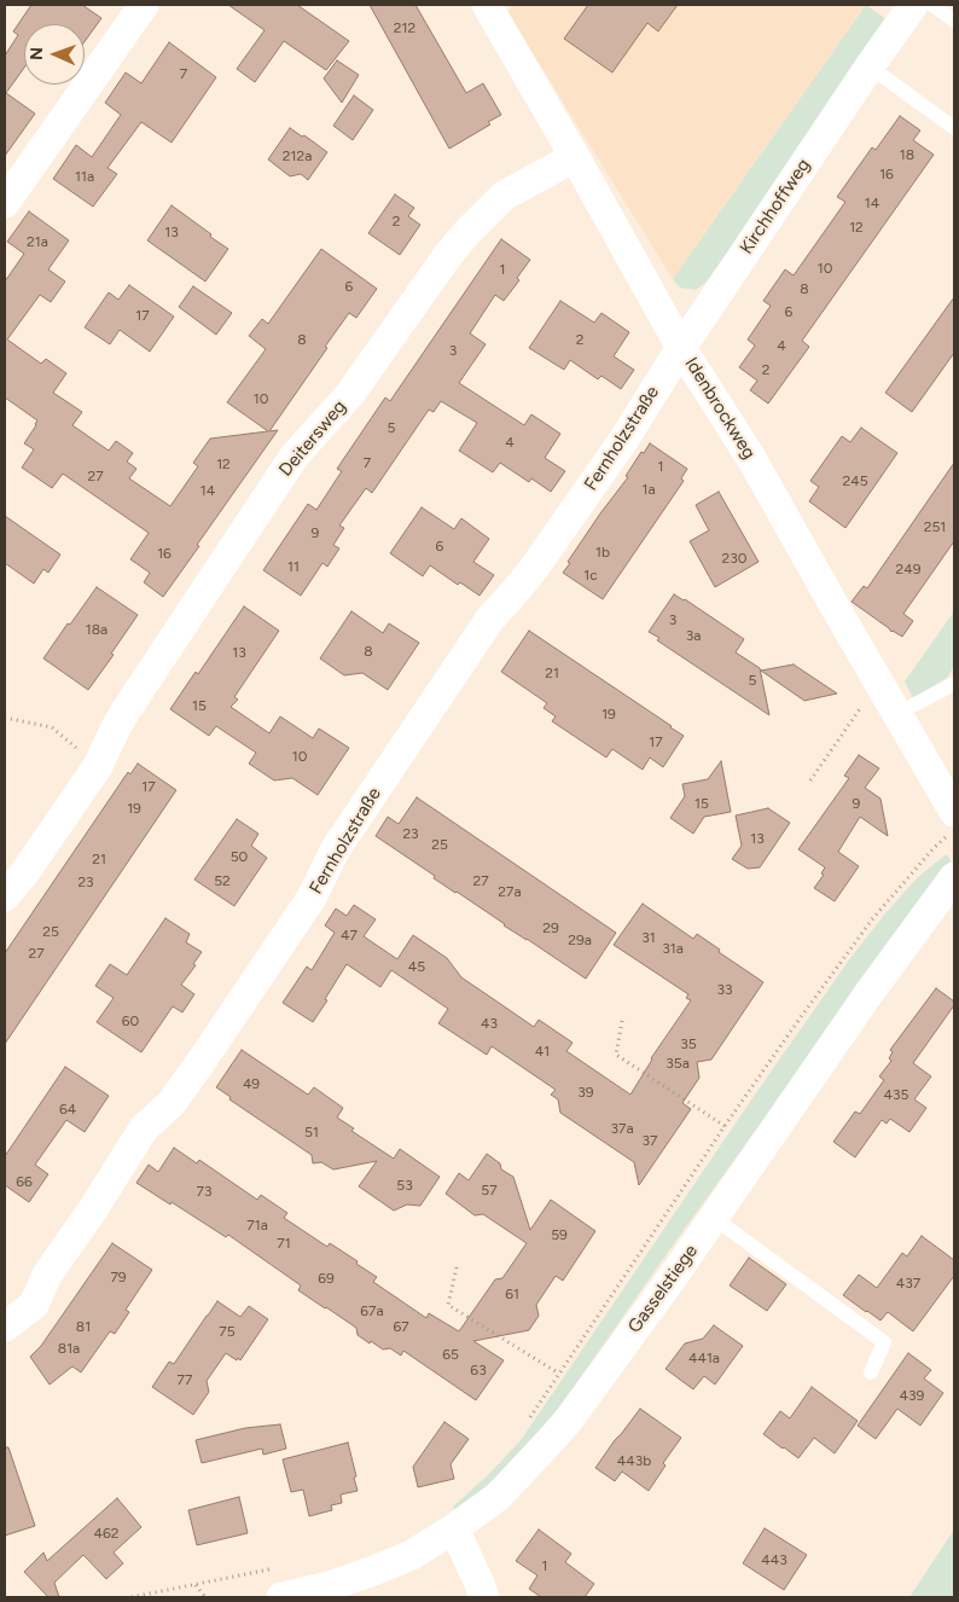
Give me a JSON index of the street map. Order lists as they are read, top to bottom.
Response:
{
  "streets": {
    "street": [
      "Kirchhoffweg",
      "Idenbrockweg",
      "Deitersweg",
      "Fernholzstraße",
      "Gasselstiege"
    ]
  },
  "crossings": [
    ["Kirchhoffweg", "Idenbrockweg"],
    ["Kirchhoffweg", "Fernholzstraße"],
    ["Idenbrockweg", "Deitersweg"],
    ["Idenbrockweg", "Fernholzstraße"]
  ],
  "house_numbers": [
    "212",
    "7",
    "18",
    "212a",
    "16",
    "11a",
    "14",
    "2",
    "12",
    "13",
    "21a",
    "10",
    "1",
    "6",
    "8",
    "6",
    "17",
    "8",
    "2",
    "4",
    "3",
    "2",
    "10",
    "5",
    "4",
    "7",
    "12",
    "1",
    "27",
    "245",
    "1a",
    "14",
    "251",
    "9",
    "6",
    "1b",
    "16",
    "230",
    "11",
    "249",
    "1c",
    "3",
    "18a",
    "3a",
    "8",
    "13",
    "21",
    "5",
    "15",
    "19",
    "17",
    "10",
    "17",
    "15",
    "9",
    "19",
    "23",
    "13",
    "25",
    "50",
    "21",
    "52",
    "27",
    "23",
    "27a",
    "29",
    "25",
    "47",
    "31",
    "29a",
    "31a",
    "27",
    "45",
    "33",
    "60",
    "43",
    "35",
    "41",
    "35a",
    "49",
    "39",
    "435",
    "64",
    "37a",
    "51",
    "37",
    "66",
    "53",
    "57",
    "73",
    "71a",
    "59",
    "71",
    "79",
    "69",
    "437",
    "61",
    "67a",
    "81",
    "67",
    "75",
    "81a",
    "65",
    "441a",
    "63",
    "77",
    "439",
    "443b",
    "462",
    "443",
    "1"
  ],
  "north": "left"
}
